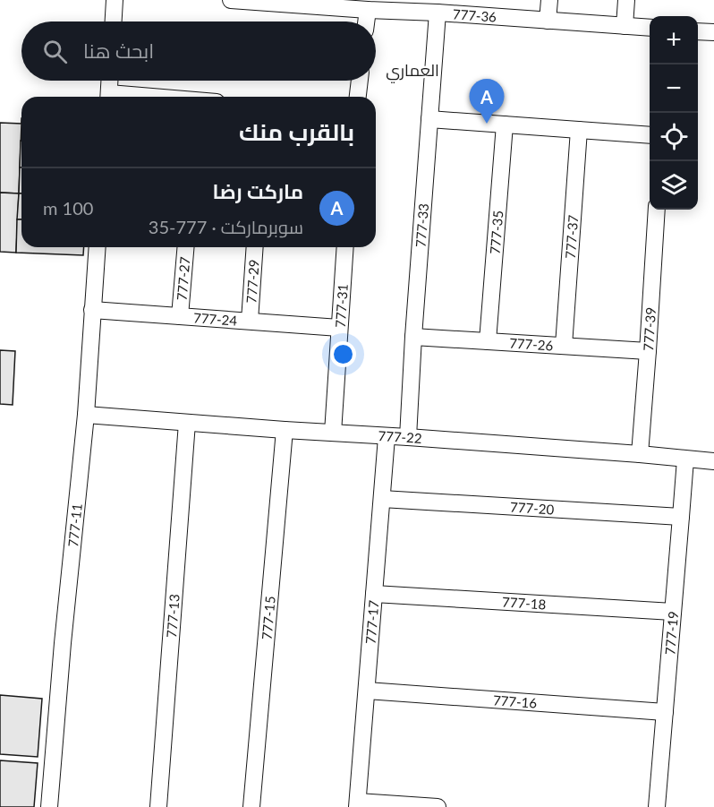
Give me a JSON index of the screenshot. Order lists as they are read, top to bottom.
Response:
{
  "streets": {
    "street": [
      "777-36",
      "777-33",
      "777-35",
      "777-37",
      "777-27",
      "777-29",
      "777-31",
      "777-24",
      "777-39",
      "777-26",
      "777-22",
      "777-20",
      "777-11",
      "777-18",
      "777-13",
      "777-15",
      "777-17",
      "777-19",
      "777-16"
    ]
  },
  "crossings": [
    ["777-36", "777-33"],
    ["777-33", "777-26"],
    ["777-33", "777-22"],
    ["777-35", "777-26"],
    ["777-37", "777-26"],
    ["777-27", "777-24"],
    ["777-29", "777-24"],
    ["777-31", "777-24"],
    ["777-31", "777-22"],
    ["777-24", "777-11"],
    ["777-39", "777-26"],
    ["777-39", "777-22"],
    ["777-22", "777-11"],
    ["777-22", "777-13"],
    ["777-22", "777-15"],
    ["777-22", "777-17"],
    ["777-22", "777-19"],
    ["777-20", "777-17"],
    ["777-20", "777-19"],
    ["777-18", "777-17"],
    ["777-18", "777-19"],
    ["777-17", "777-16"],
    ["777-19", "777-16"]
  ],
  "districts": ["العماري"],
  "page": {
    "map_buttons": ["+", "−"],
    "search": "ابحث هنا",
    "pins": "A",
    "heading": "بالقرب منك",
    "list": [
      {
        "mark": "A",
        "name": "ماركت رضا",
        "note": "سوبرماركت · 777-35",
        "value": "100 m"
      }
    ]
  }
}
